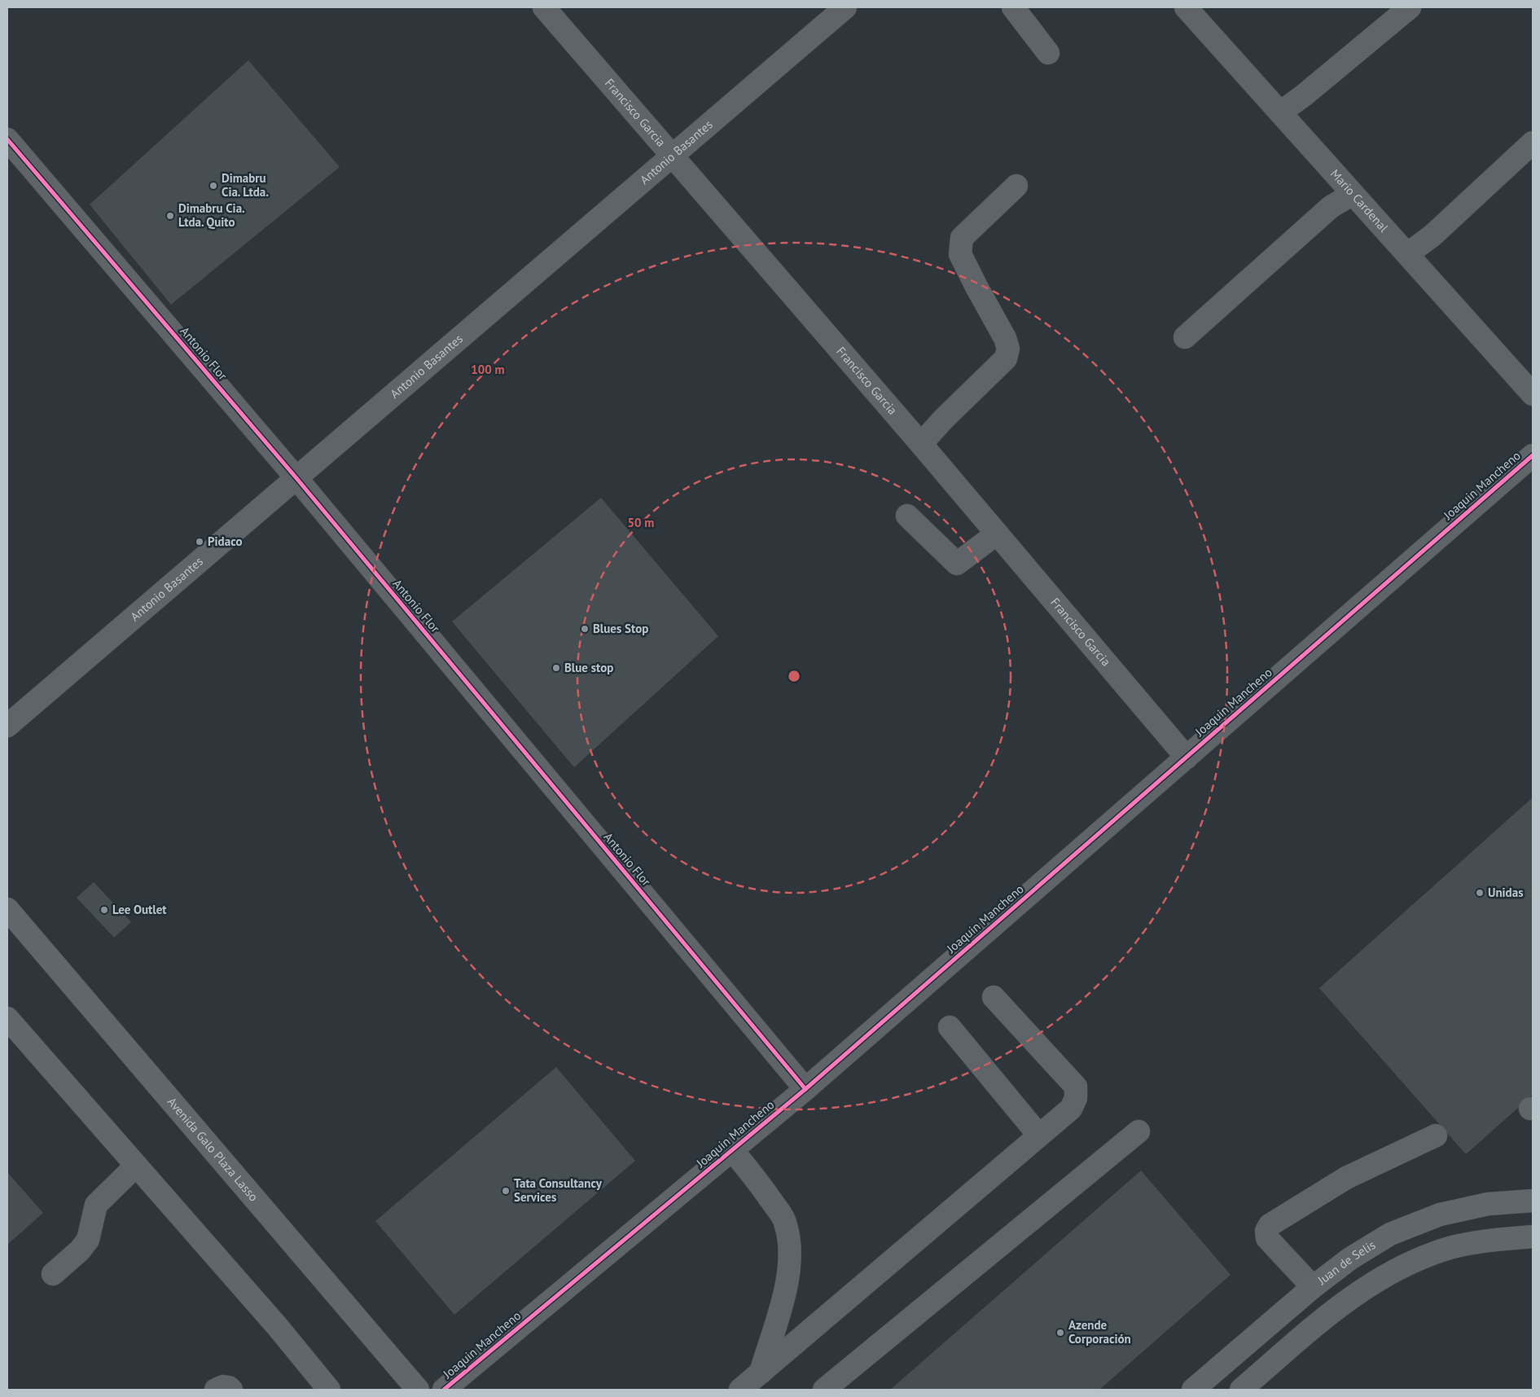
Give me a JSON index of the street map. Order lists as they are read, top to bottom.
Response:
{
  "streets": {
    "main road": ["Avenida Galo Plaza Lasso", "Juan de Selis"],
    "street": [
      "Francisco Garcia",
      "Antonio Basantes",
      "Mario Cardenal",
      "Antonio Flor",
      "Joaquin Mancheno"
    ]
  },
  "crossings": [
    ["Francisco Garcia", "Antonio Basantes"],
    ["Francisco Garcia", "Joaquin Mancheno"],
    ["Antonio Basantes", "Antonio Flor"],
    ["Antonio Flor", "Joaquin Mancheno"]
  ],
  "places": [
    "Dimabru Cia. Ltda.",
    "Dimabru Cia. Ltda. Quito",
    "Pidaco",
    "Blues Stop",
    "Blue stop",
    "Unidas",
    "Lee Outlet",
    "Tata Consultancy Services",
    "Azende Corporación"
  ],
  "rings": ["100 m", "50 m"]
}
